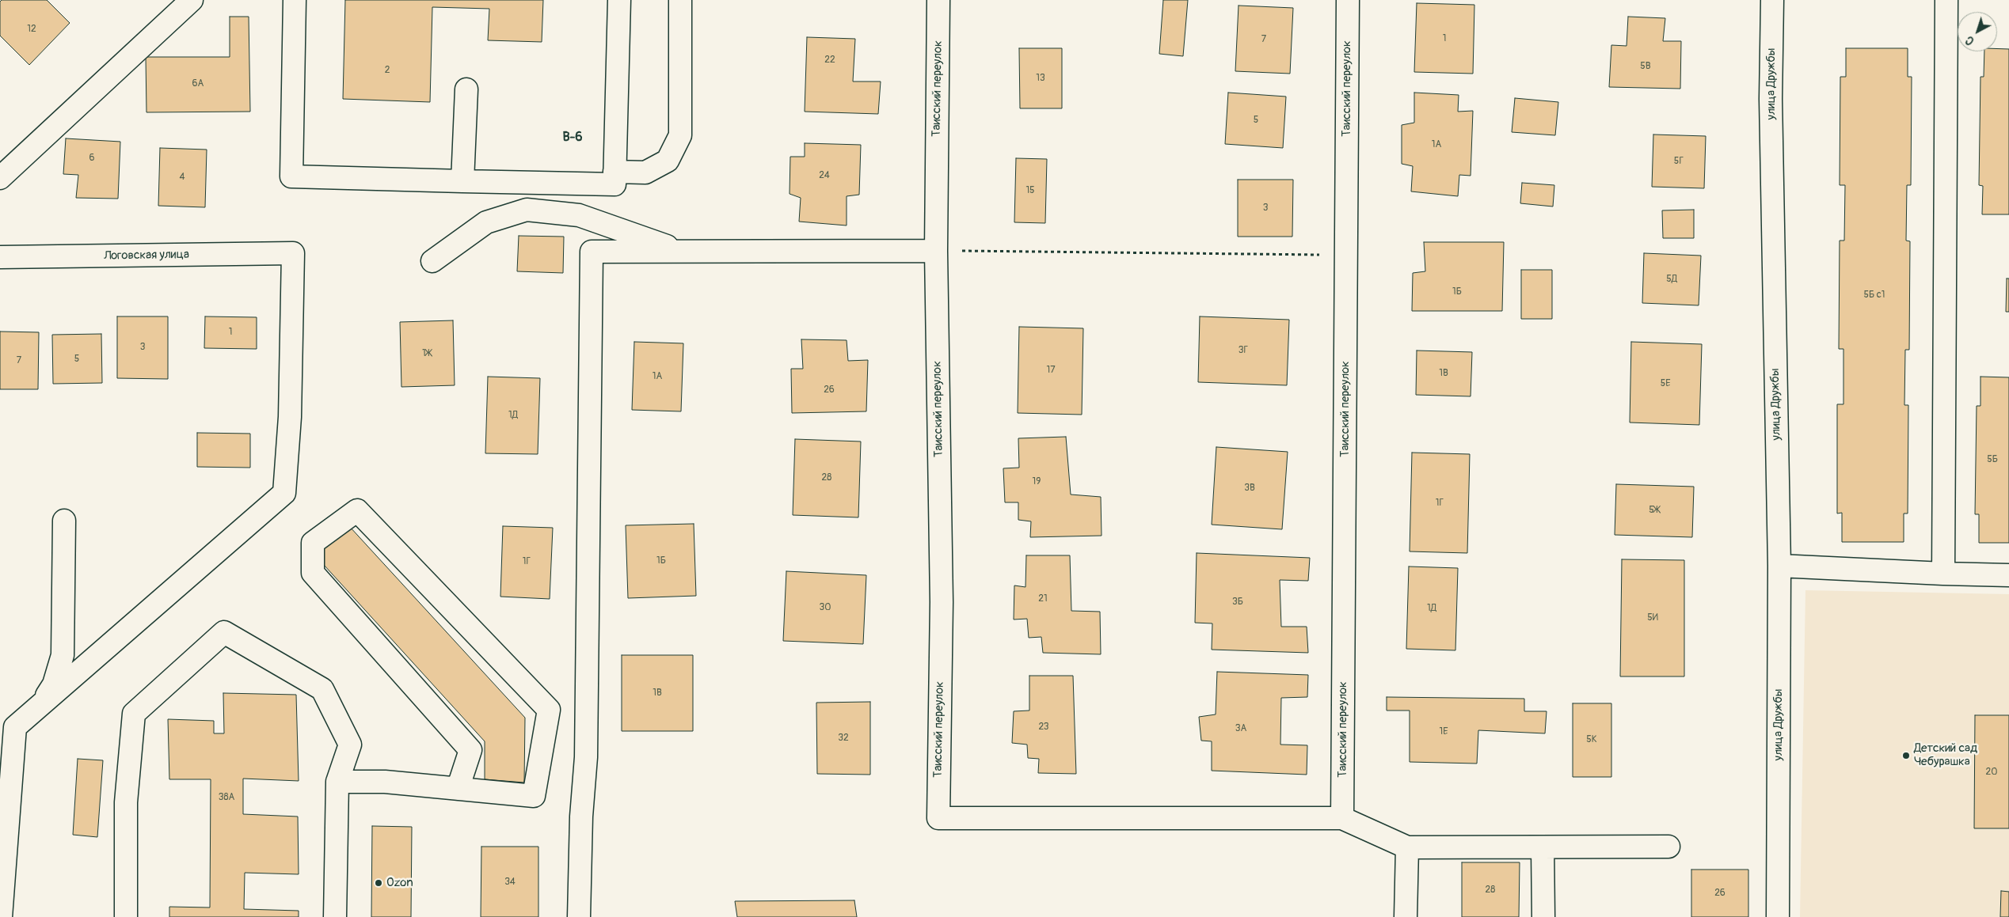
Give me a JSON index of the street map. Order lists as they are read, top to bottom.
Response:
{
  "streets": {
    "street": ["улица Дружбы", "Таисский переулок", "Логовская улица"]
  },
  "districts": ["В-6"],
  "places": ["Детский сад Чебурашка", "Ozon"],
  "house_numbers": [
    "12",
    "1",
    "7",
    "22",
    "5В",
    "2",
    "13",
    "6А",
    "5",
    "1А",
    "6",
    "5Г",
    "24",
    "4",
    "15",
    "3",
    "5Д",
    "1Б",
    "5Б с1",
    "1",
    "3",
    "3Г",
    "1Ж",
    "5",
    "7",
    "17",
    "1В",
    "1А",
    "5Е",
    "26",
    "1Д",
    "5Б",
    "28",
    "19",
    "3В",
    "1Г",
    "5Ж",
    "1Б",
    "1Г",
    "21",
    "3Б",
    "30",
    "1Д",
    "5И",
    "1В",
    "23",
    "3А",
    "1Е",
    "32",
    "5К",
    "20",
    "38А",
    "34",
    "28",
    "26"
  ],
  "north": "bottom left"
}
